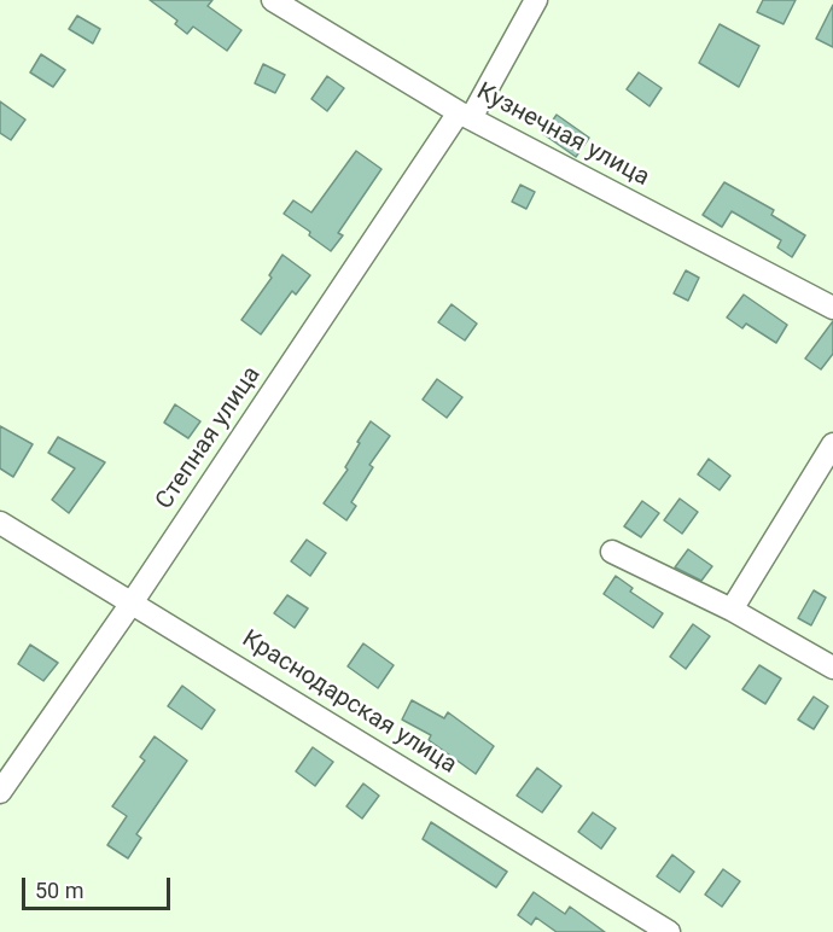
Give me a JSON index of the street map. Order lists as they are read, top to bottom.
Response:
{
  "streets": {
    "street": ["Кузнечная улица", "Степная улица", "Краснодарская улица"]
  },
  "crossings": [
    ["Кузнечная улица", "Степная улица"],
    ["Степная улица", "Краснодарская улица"]
  ],
  "scale_bar": "50 m"
}
